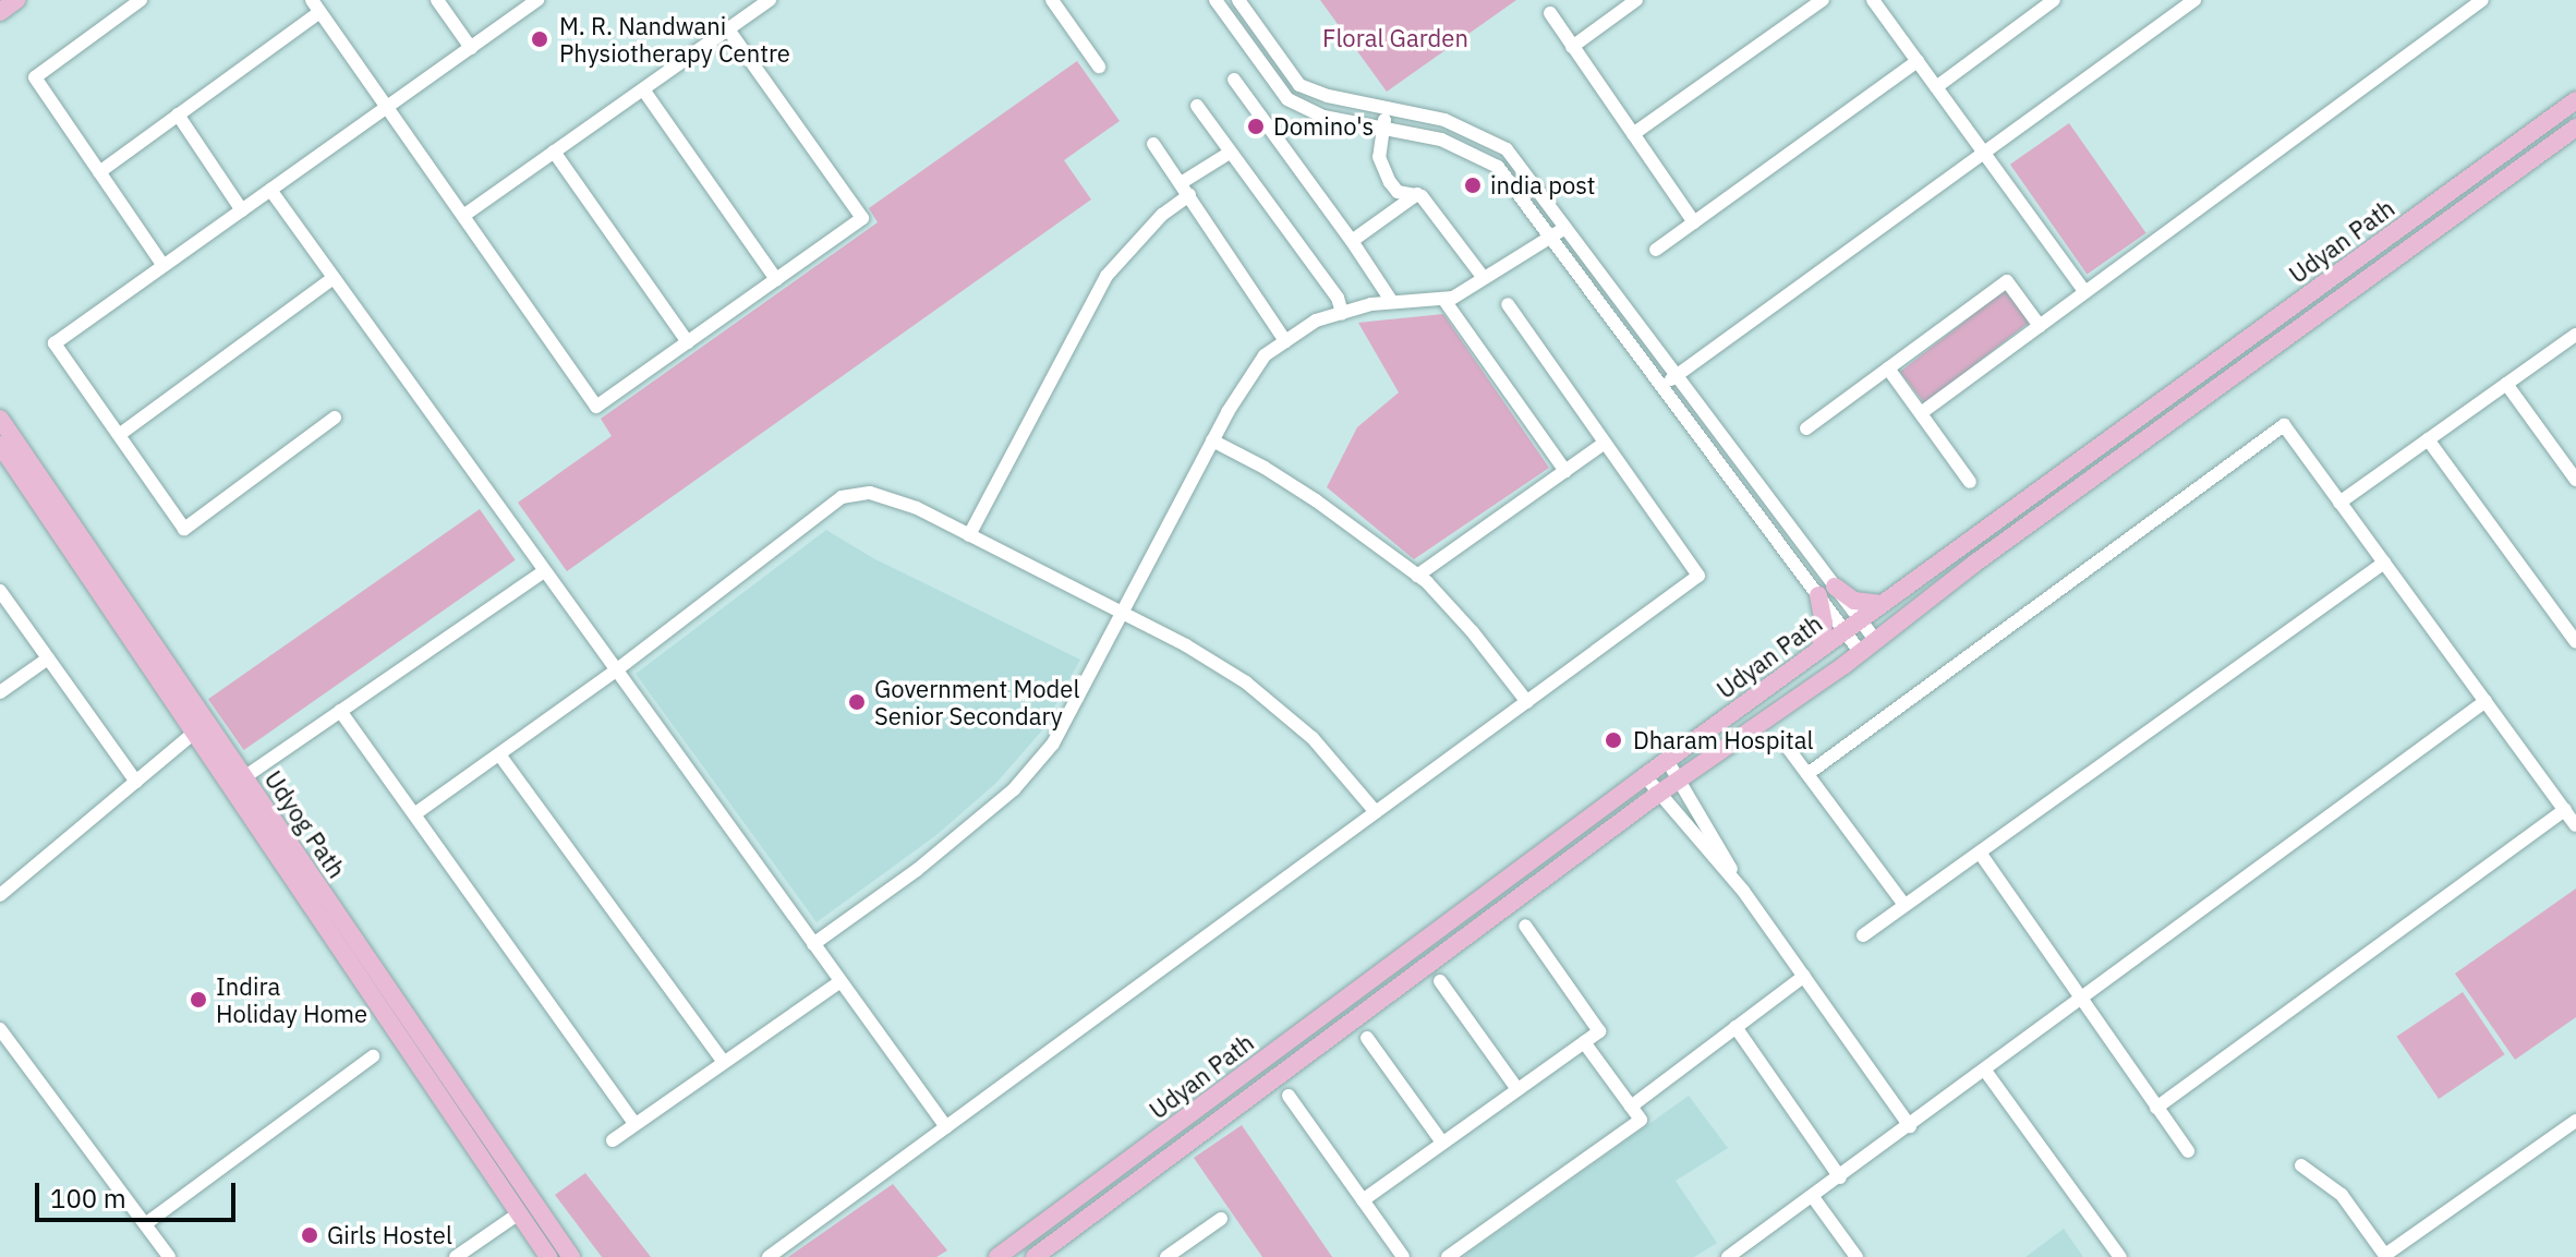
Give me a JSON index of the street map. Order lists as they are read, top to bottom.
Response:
{
  "streets": {
    "main road": ["Udyan Path", "Udyog Path"]
  },
  "parks": ["Floral Garden"],
  "places": [
    "M. R. Nandwani Physiotherapy Centre",
    "Domino's",
    "india post",
    "Government Model Senior Secondary",
    "Dharam Hospital",
    "Indira Holiday Home",
    "Girls Hostel"
  ],
  "scale_bar": "100 m"
}
